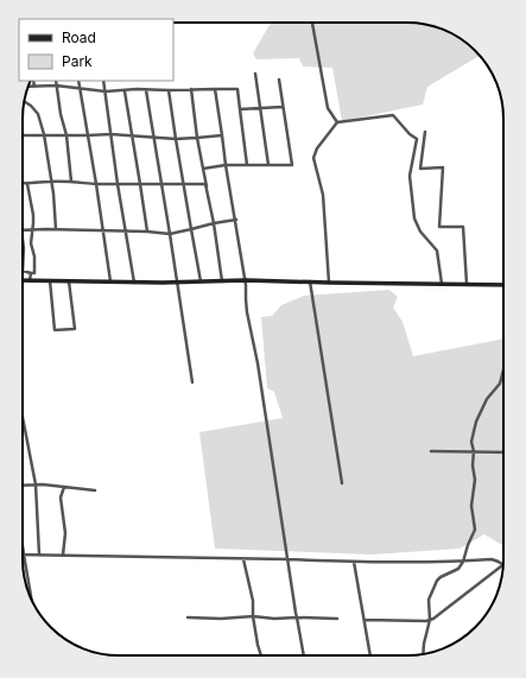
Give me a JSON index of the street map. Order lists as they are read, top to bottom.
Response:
{
  "legend": ["Road", "Park"]
}
